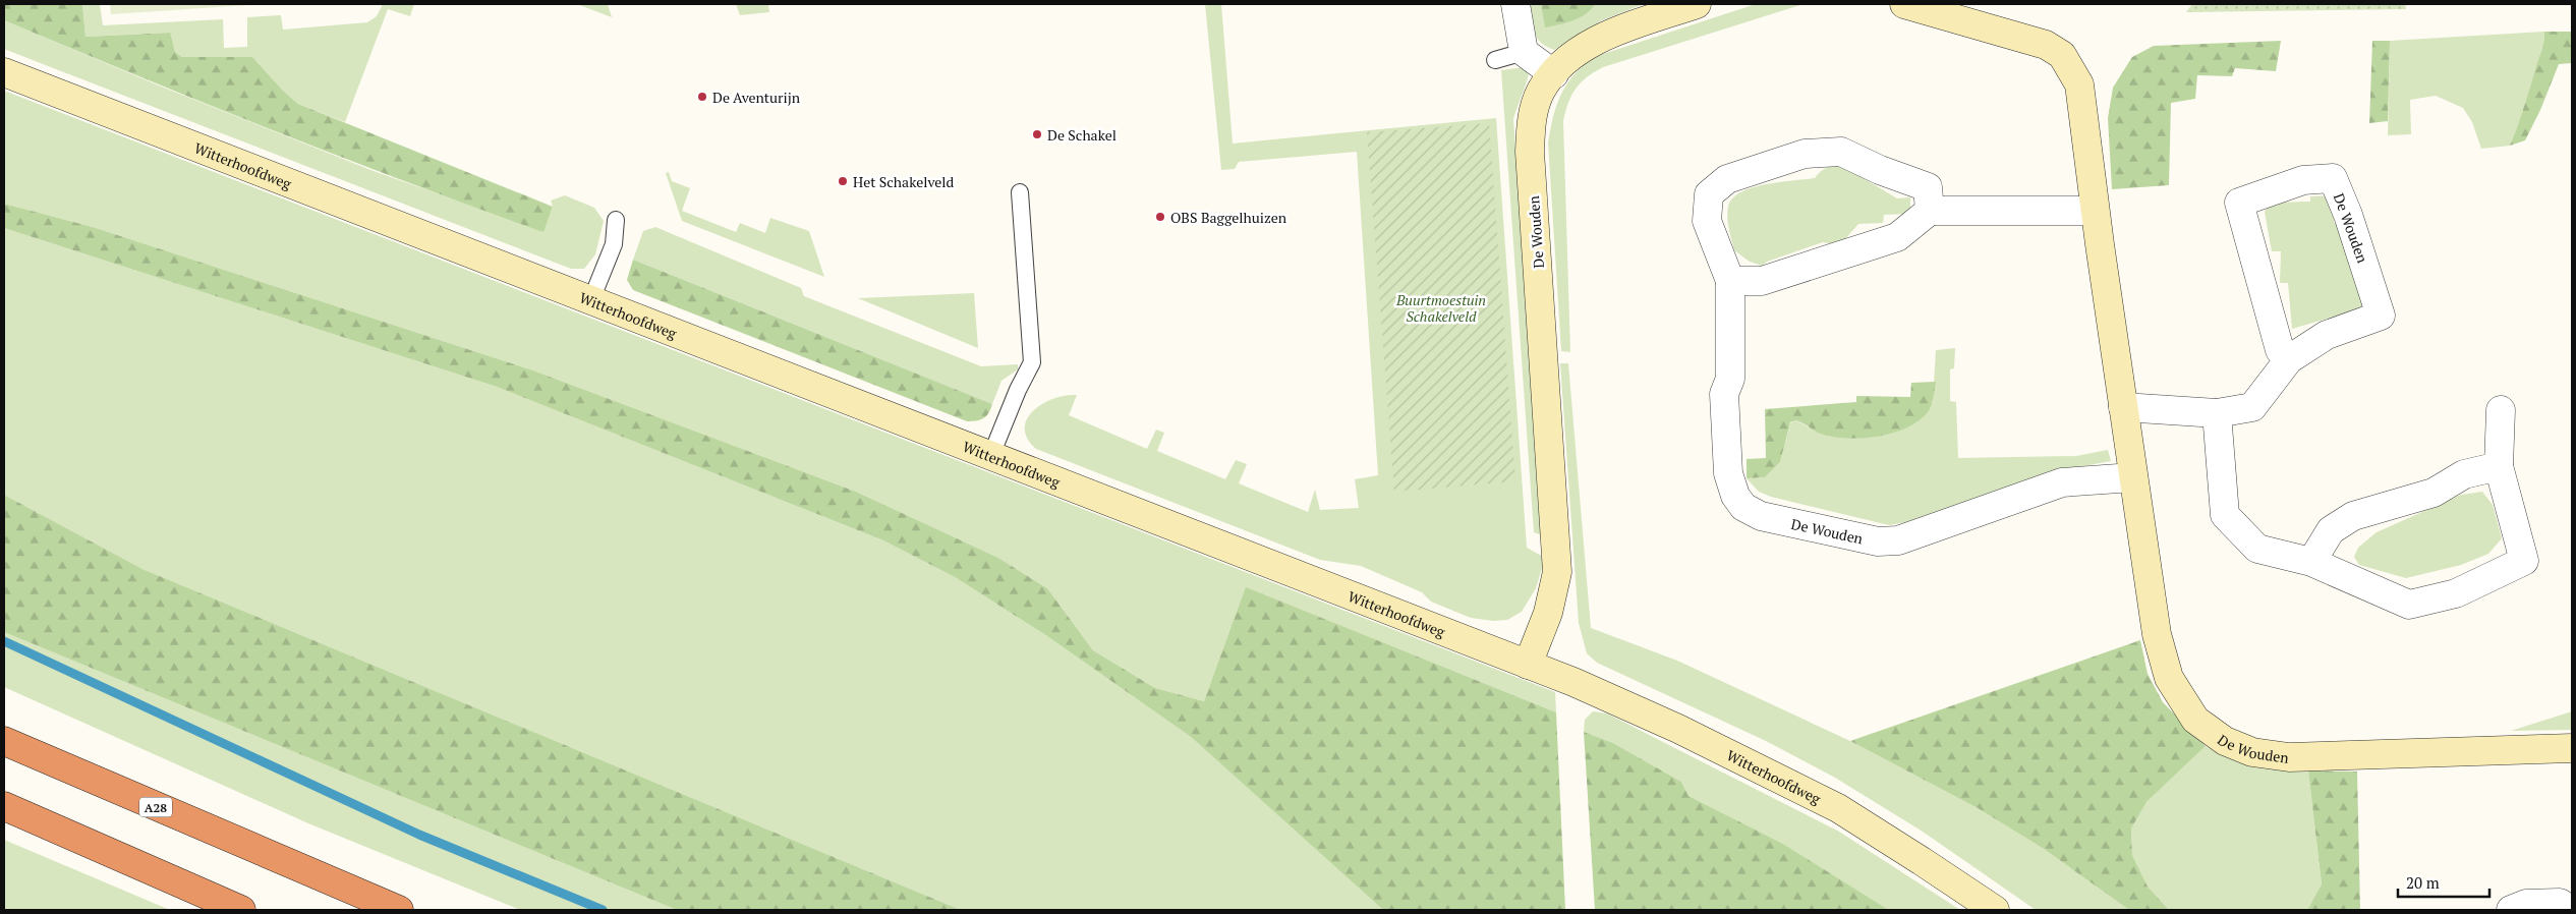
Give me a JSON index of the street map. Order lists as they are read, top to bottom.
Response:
{
  "streets": {
    "highway": ["A28"],
    "street": ["Witterhoofdweg", "De Wouden"]
  },
  "crossings": [
    ["Witterhoofdweg", "De Wouden"]
  ],
  "parks": ["Buurtmoestuin Schakelveld"],
  "places": [
    "De Aventurijn",
    "De Schakel",
    "Het Schakelveld",
    "OBS Baggelhuizen"
  ],
  "scale_bar": "20 m"
}
